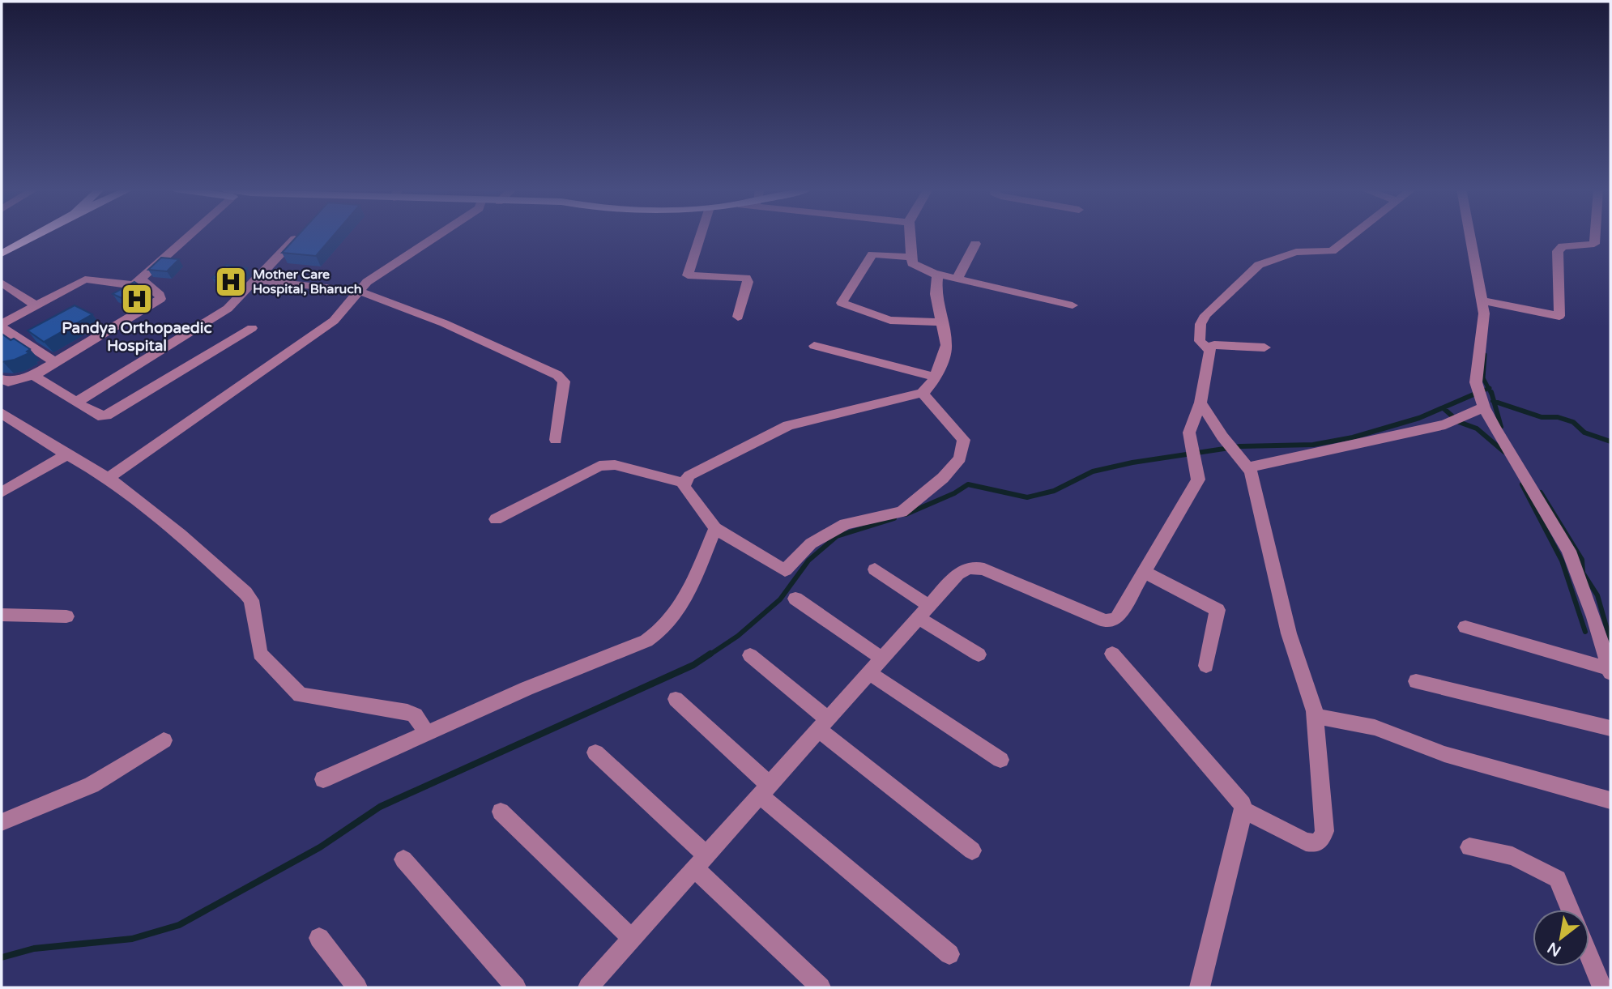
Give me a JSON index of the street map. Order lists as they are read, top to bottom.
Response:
{
  "places": {
    "hospital": ["Mother Care Hospital, Bharuch", "Pandya Orthopaedic Hospital"]
  },
  "north": "bottom left"
}
